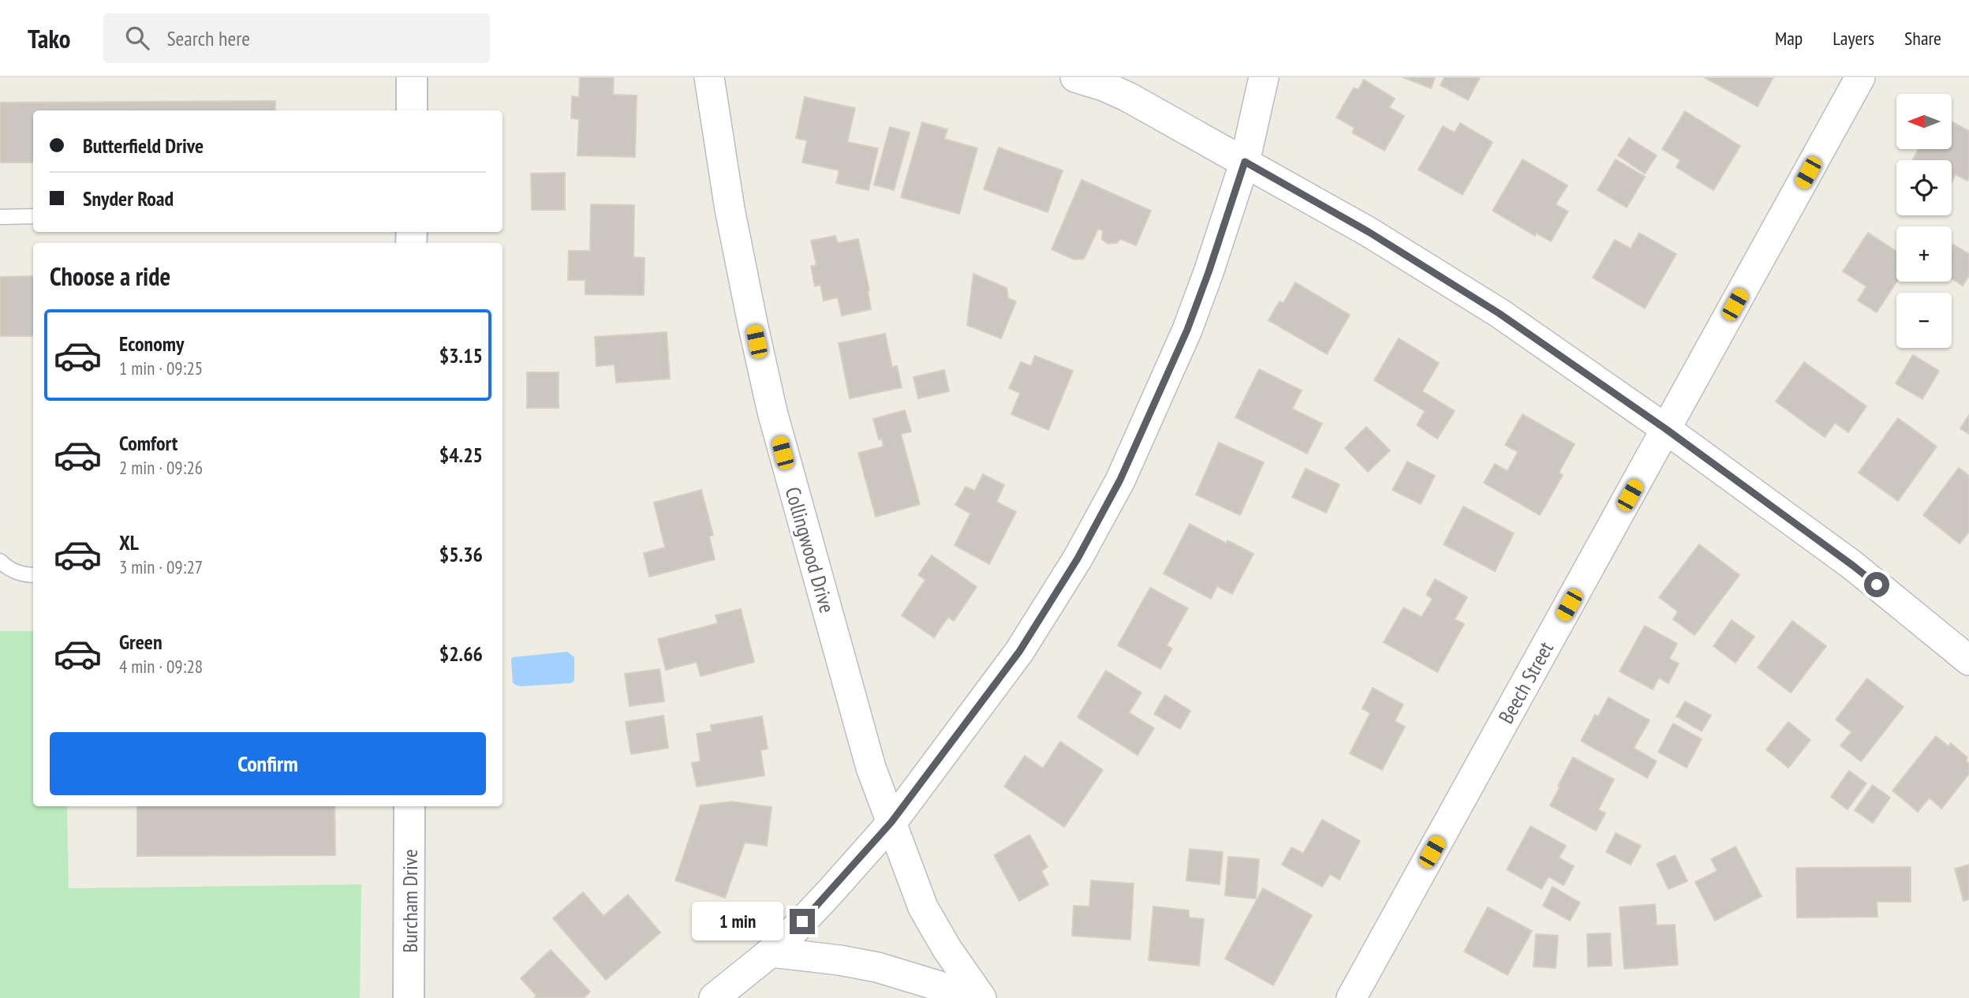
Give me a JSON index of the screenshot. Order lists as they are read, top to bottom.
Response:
{
  "streets": {
    "street": ["Collingwood Drive", "Beech Street", "Burcham Drive"]
  },
  "north": "left",
  "page": {
    "header": "Tako",
    "search": "Search here",
    "nav": ["Map", "Layers", "Share"],
    "map_buttons": ["+", "−"],
    "banner": ["Butterfield Drive", "Snyder Road"],
    "heading": "Choose a ride",
    "list": [
      {
        "name": "Economy",
        "note": "1 min · 09:25",
        "value": "$3.15"
      },
      {
        "name": "Comfort",
        "note": "2 min · 09:26",
        "value": "$4.25"
      },
      {
        "name": "XL",
        "note": "3 min · 09:27",
        "value": "$5.36"
      },
      {
        "name": "Green",
        "note": "4 min · 09:28",
        "value": "$2.66"
      }
    ],
    "buttons": "Confirm",
    "bubble": "1 min"
  }
}
